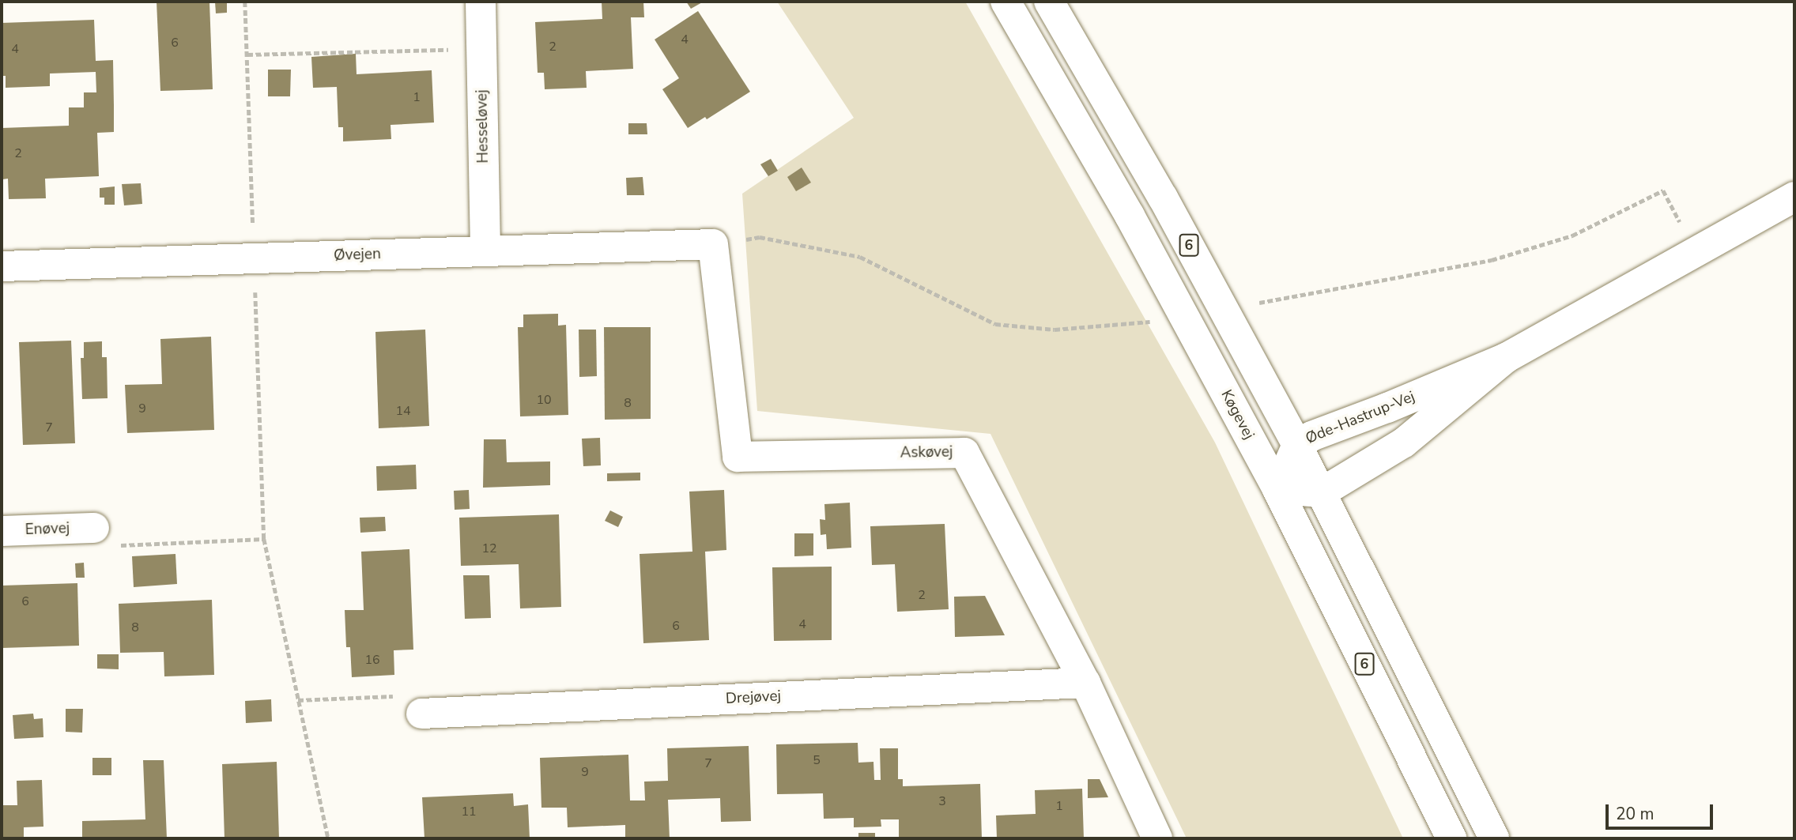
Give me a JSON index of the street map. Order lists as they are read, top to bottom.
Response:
{
  "streets": {
    "street": [
      "Hesseløvej",
      "6",
      "Øvejen",
      "Køgevej",
      "Øde-Hastrup-Vej",
      "Askøvej",
      "Enøvej",
      "Drejøvej"
    ]
  },
  "crossings": [
    ["Hesseløvej", "Øvejen"],
    ["6", "Øde-Hastrup-Vej"],
    ["Øvejen", "Askøvej"],
    ["Køgevej", "Øde-Hastrup-Vej"],
    ["Askøvej", "Drejøvej"]
  ],
  "house_numbers": [
    "4",
    "6",
    "2",
    "4",
    "1",
    "2",
    "10",
    "8",
    "9",
    "14",
    "7",
    "12",
    "2",
    "6",
    "4",
    "6",
    "8",
    "16",
    "5",
    "7",
    "9",
    "3",
    "1",
    "11"
  ],
  "scale_bar": "20 m"
}
